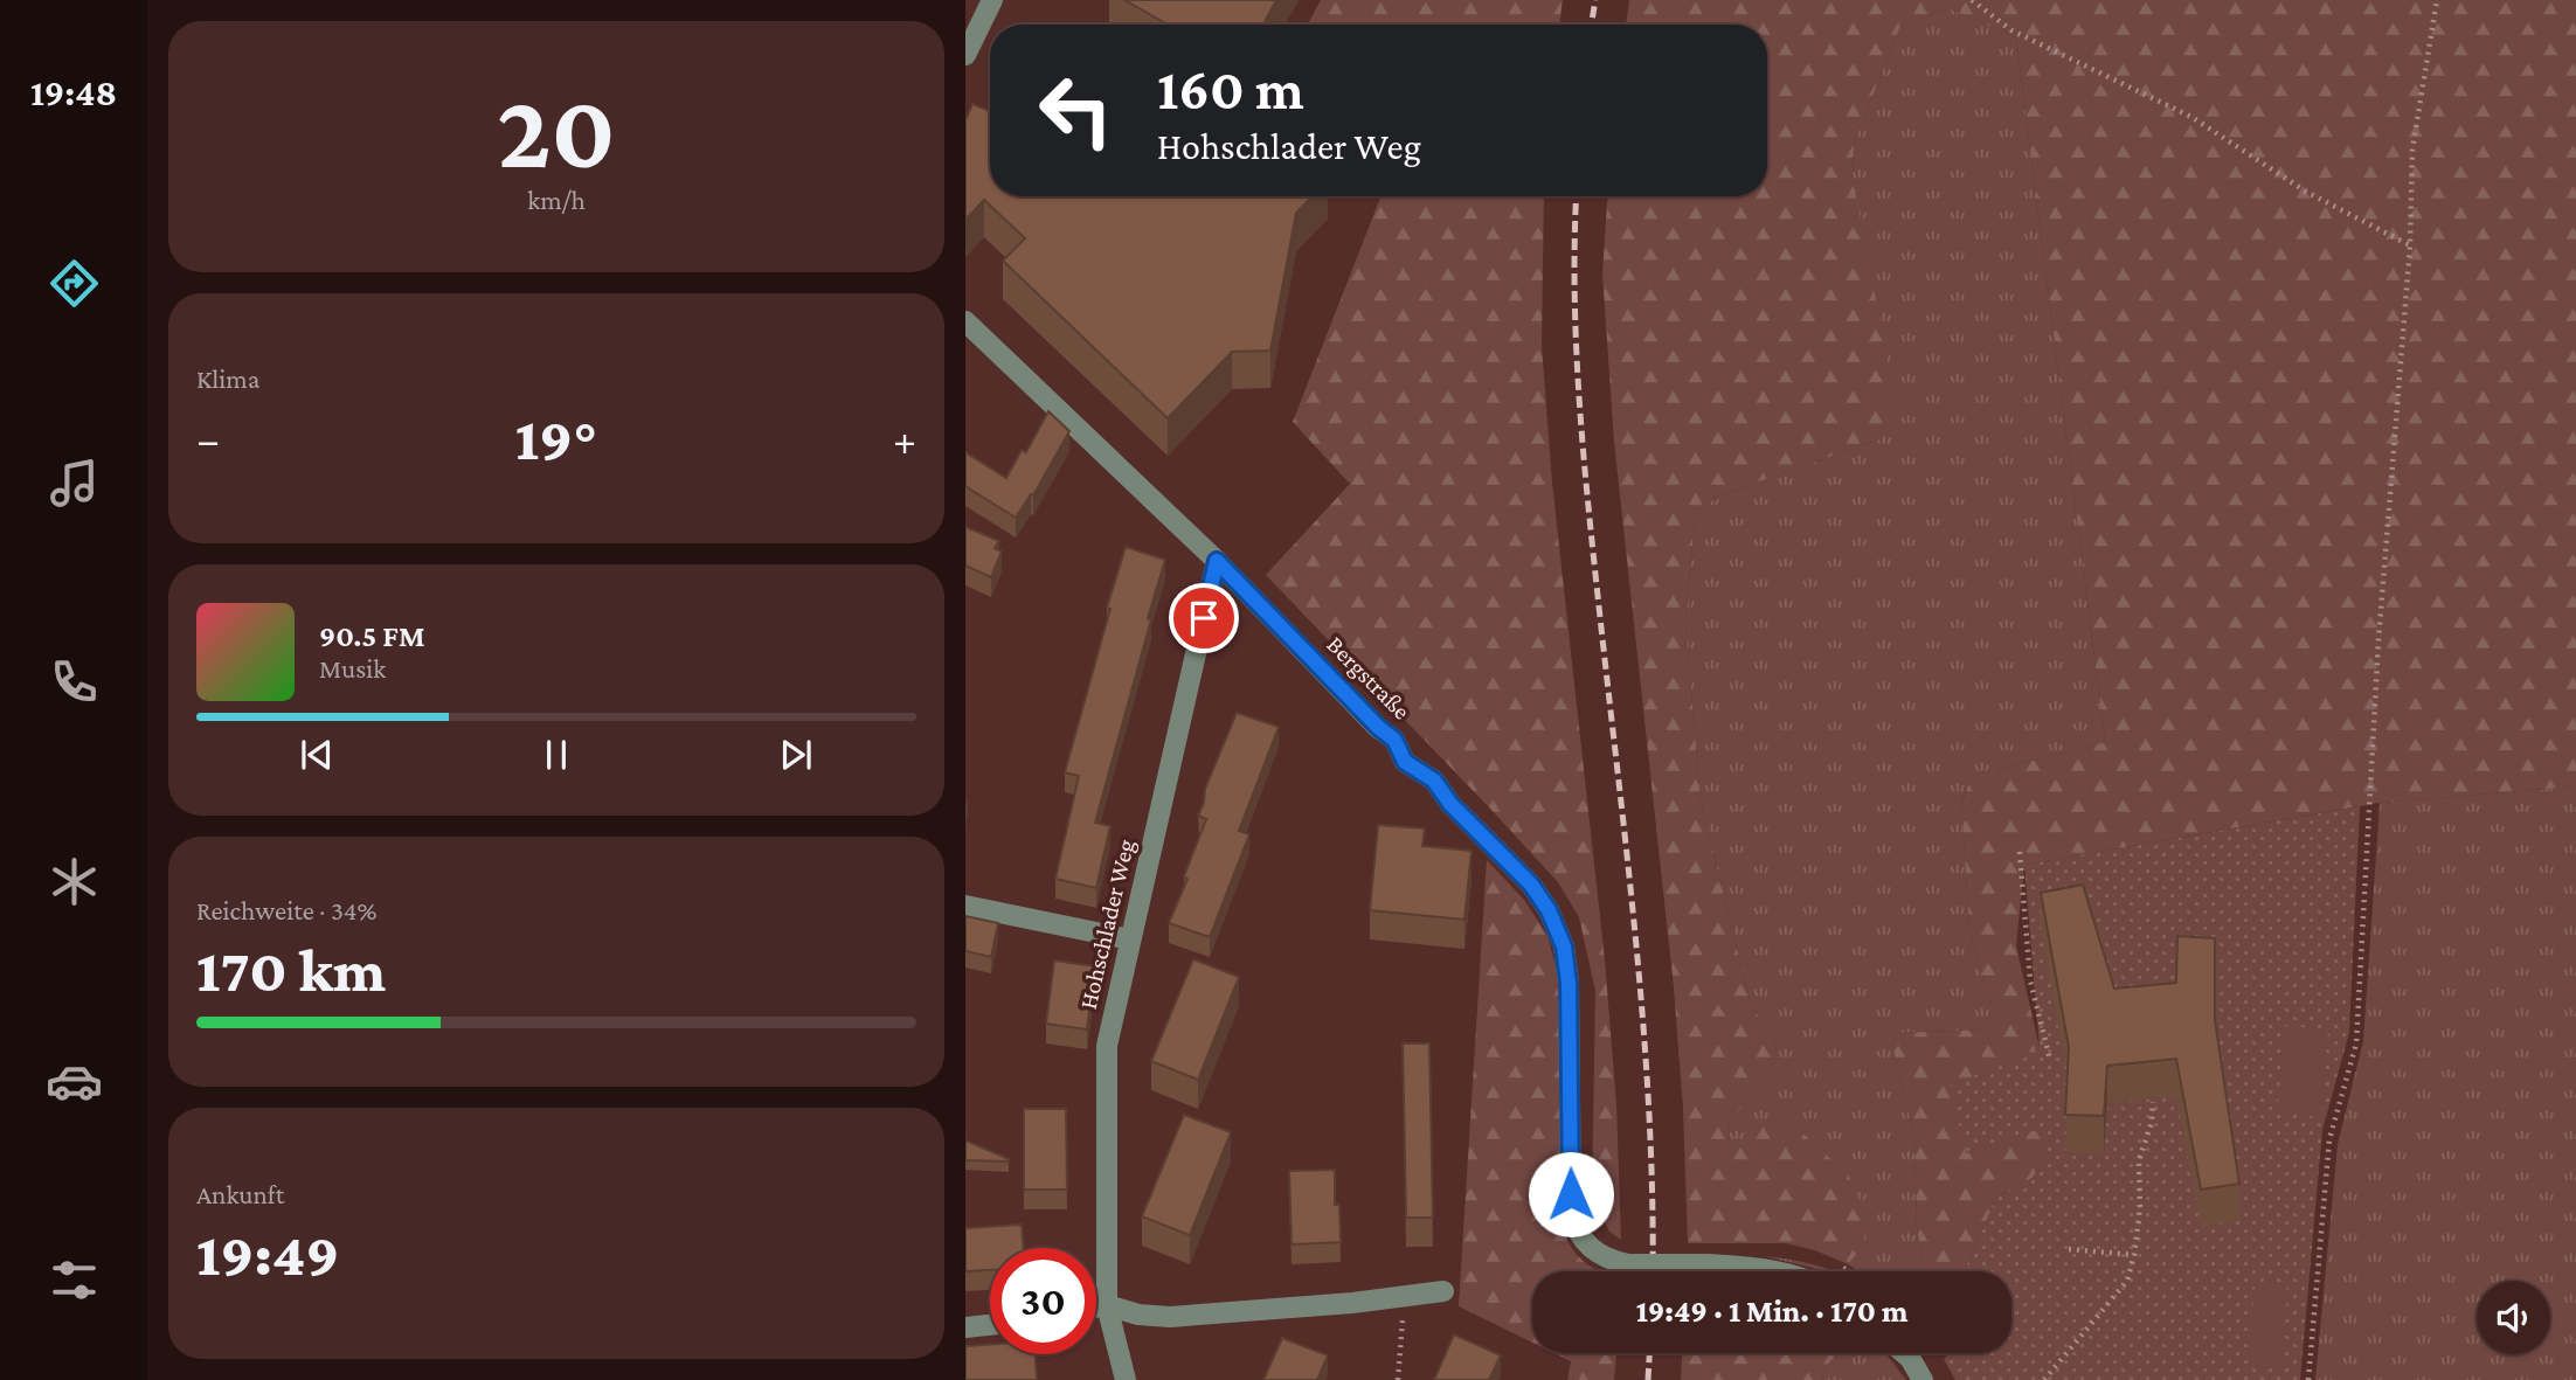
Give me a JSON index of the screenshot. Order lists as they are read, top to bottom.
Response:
{
  "streets": {
    "street": ["Bergstraße", "Hohschlader Weg"]
  },
  "crossings": [
    ["Bergstraße", "Hohschlader Weg"]
  ],
  "page": {
    "tabs": "19:48",
    "tile": [
      ["20", "km/h"],
      "Klima",
      ["Reichweite · 34%", "170 km"],
      ["Ankunft", "19:49"]
    ],
    "turn": ["160 m", "Hohschlader Weg"],
    "heat": ["−", "19°", "+"],
    "song": ["90.5 FM", "Musik"],
    "limit": "30",
    "trip": "19:49 · 1 Min. · 170 m"
  }
}
